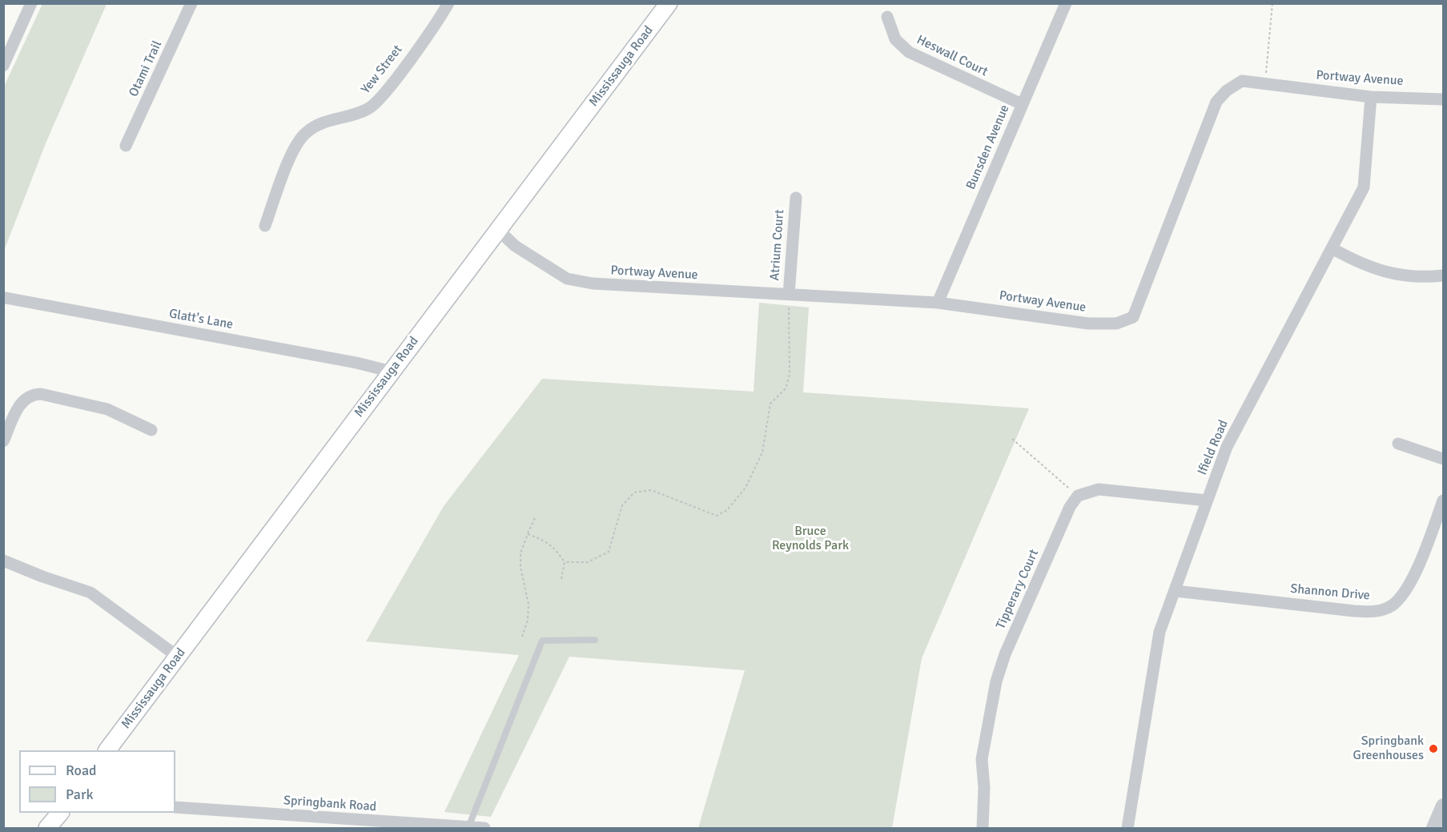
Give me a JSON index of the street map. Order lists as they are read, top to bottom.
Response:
{
  "streets": {
    "main road": ["Mississauga Road"],
    "street": [
      "Heswall Court",
      "Otami Trail",
      "Yew Street",
      "Portway Avenue",
      "Bunsden Avenue",
      "Atrium Court",
      "Glatt's Lane",
      "Ifield Road",
      "Tipperary Court",
      "Shannon Drive",
      "Springbank Road"
    ]
  },
  "crossings": [
    ["Heswall Court", "Bunsden Avenue"],
    ["Mississauga Road", "Portway Avenue"],
    ["Mississauga Road", "Glatt's Lane"],
    ["Portway Avenue", "Bunsden Avenue"],
    ["Portway Avenue", "Atrium Court"],
    ["Portway Avenue", "Ifield Road"],
    ["Ifield Road", "Shannon Drive"]
  ],
  "parks": ["Bruce Reynolds Park"],
  "places": ["Springbank Greenhouses"],
  "legend": ["Road", "Park"]
}
